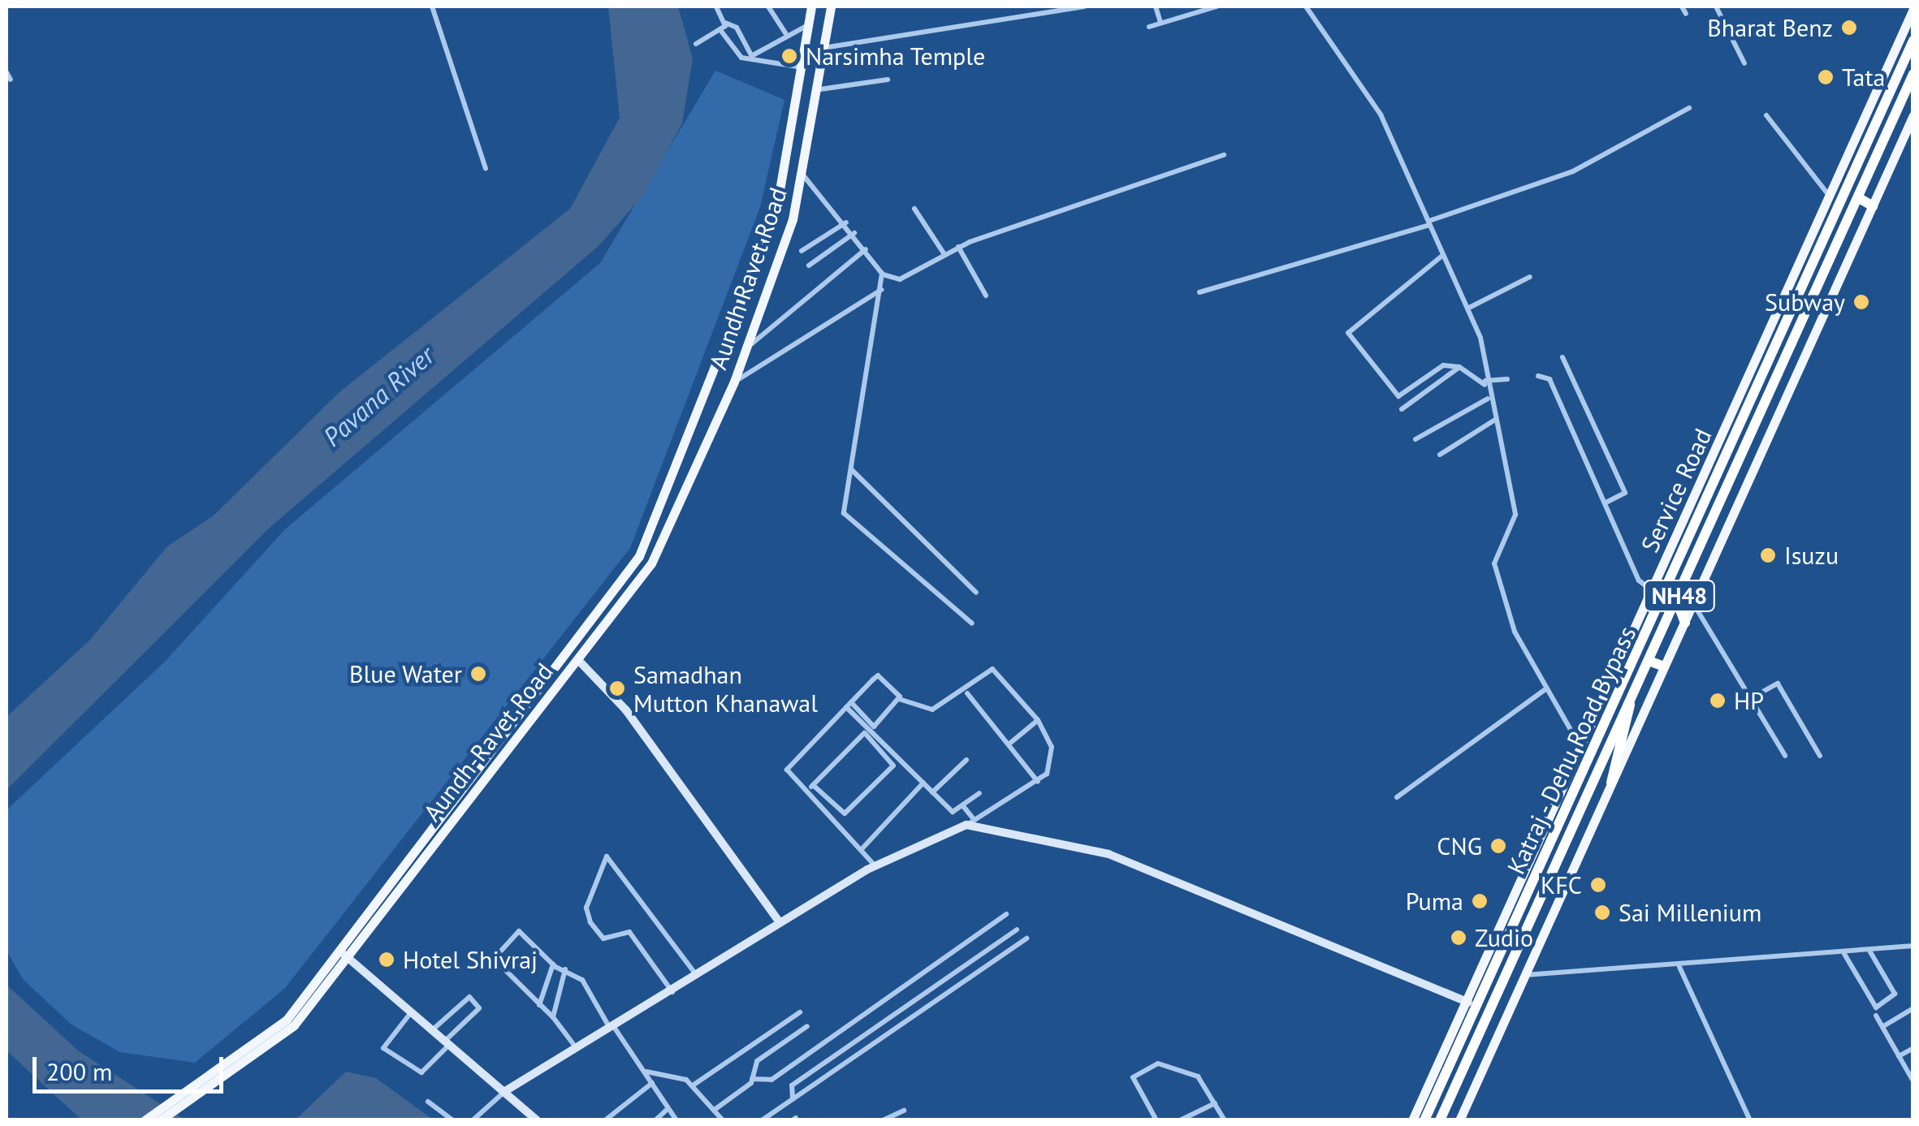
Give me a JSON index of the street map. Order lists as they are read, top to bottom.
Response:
{
  "streets": {
    "highway": ["NH48", "Katraj - Dehu Road Bypass"],
    "main road": ["Aundh Ravet Road", "Service Road", "Aundh-Ravet Road"]
  },
  "crossings": [
    ["Aundh Ravet Road", "Aundh-Ravet Road"]
  ],
  "water": ["Pavana River"],
  "places": [
    "Bharat Benz",
    "Narsimha Temple",
    "Tata",
    "Subway",
    "Isuzu",
    "Blue Water",
    "Samadhan Mutton Khanawal",
    "HP",
    "CNG",
    "KFC",
    "Puma",
    "Sai Millenium",
    "Zudio",
    "Hotel Shivraj"
  ],
  "scale_bar": "200 m"
}
